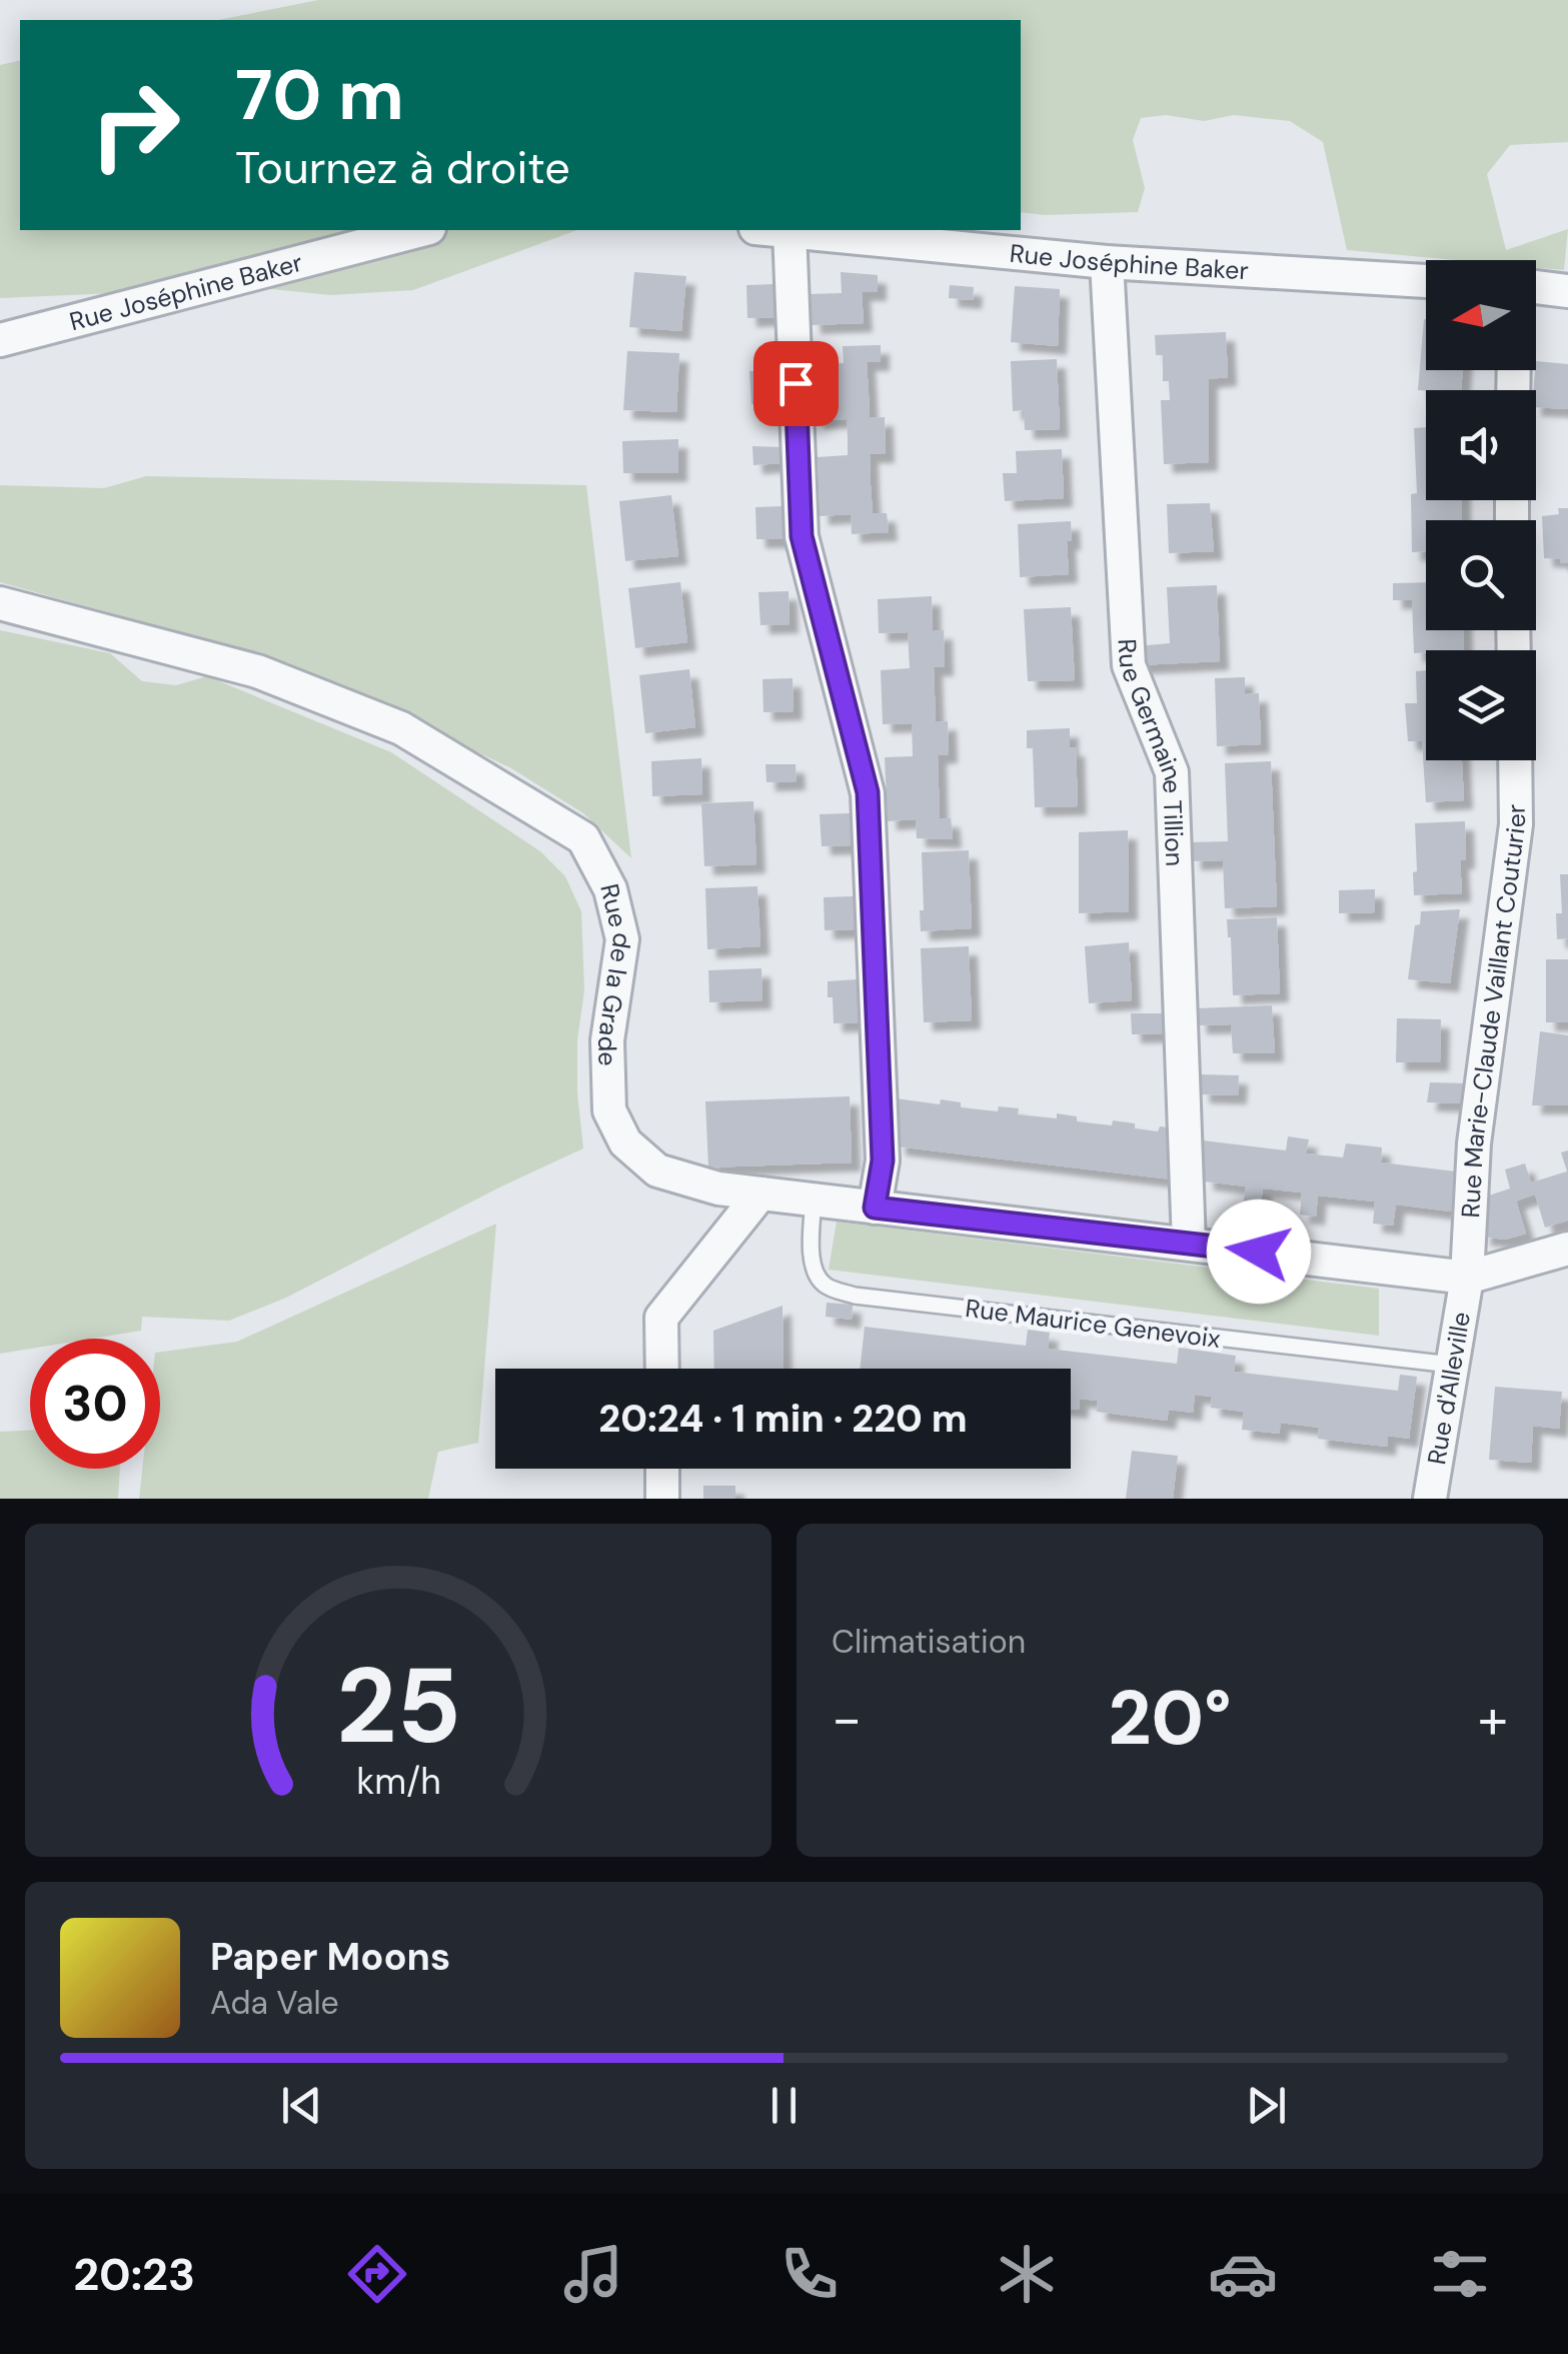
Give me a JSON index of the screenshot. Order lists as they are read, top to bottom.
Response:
{
  "streets": {
    "street": [
      "Rue Joséphine Baker",
      "Rue Germaine Tillion",
      "Rue de la Grade",
      "Rue Marie-Claude Vaillant Couturier",
      "Rue d'Alleville"
    ],
    "lane": ["Rue Maurice Genevoix"]
  },
  "crossings": [
    ["Rue Joséphine Baker", "Rue Germaine Tillion"],
    ["Rue Germaine Tillion", "Rue de la Grade"],
    ["Rue de la Grade", "Rue Marie-Claude Vaillant Couturier"],
    ["Rue de la Grade", "Rue Maurice Genevoix"],
    ["Rue de la Grade", "Rue d'Alleville"],
    ["Rue Marie-Claude Vaillant Couturier", "Rue d'Alleville"],
    ["Rue Maurice Genevoix", "Rue d'Alleville"]
  ],
  "north": "left",
  "page": {
    "turn": ["70 m", "Tournez à droite"],
    "limit": "30",
    "trip": "20:24 · 1 min · 220 m",
    "tile": "Climatisation",
    "heat": ["−", "20°", "+"],
    "song": ["Paper Moons", "Ada Vale"],
    "tabs": "20:23",
    "gauge": ["25", "km/h"]
  }
}
